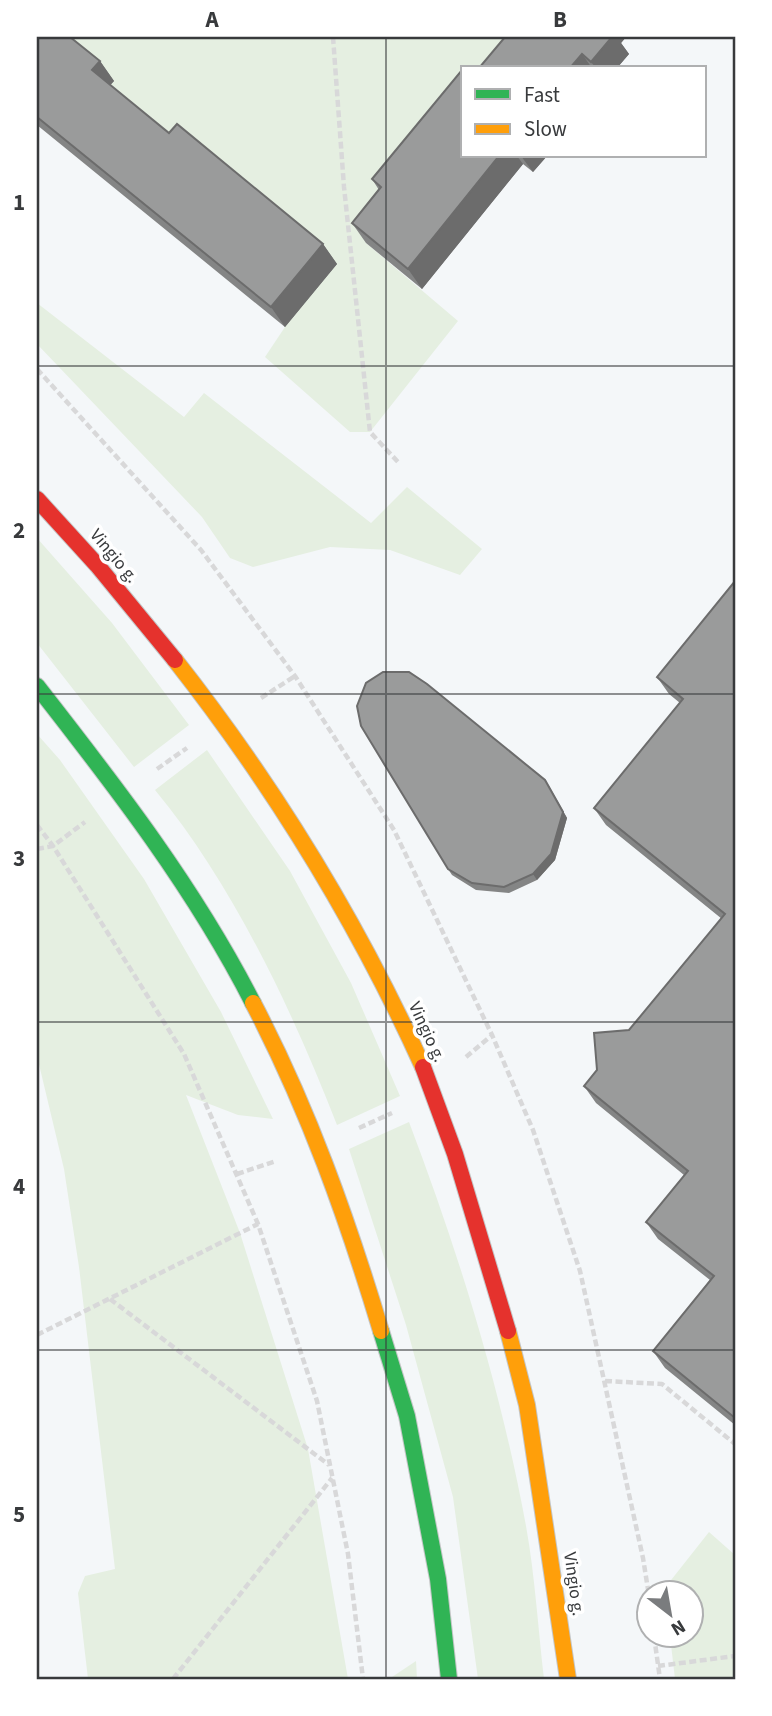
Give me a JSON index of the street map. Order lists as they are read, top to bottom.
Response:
{
  "streets": {
    "main road": ["Vingio g."]
  },
  "legend": ["Fast", "Slow"],
  "north": "bottom right",
  "grid": {
    "columns": ["A", "B"],
    "rows": [
      "1",
      "2",
      "3",
      "4",
      "5"
    ]
  }
}
